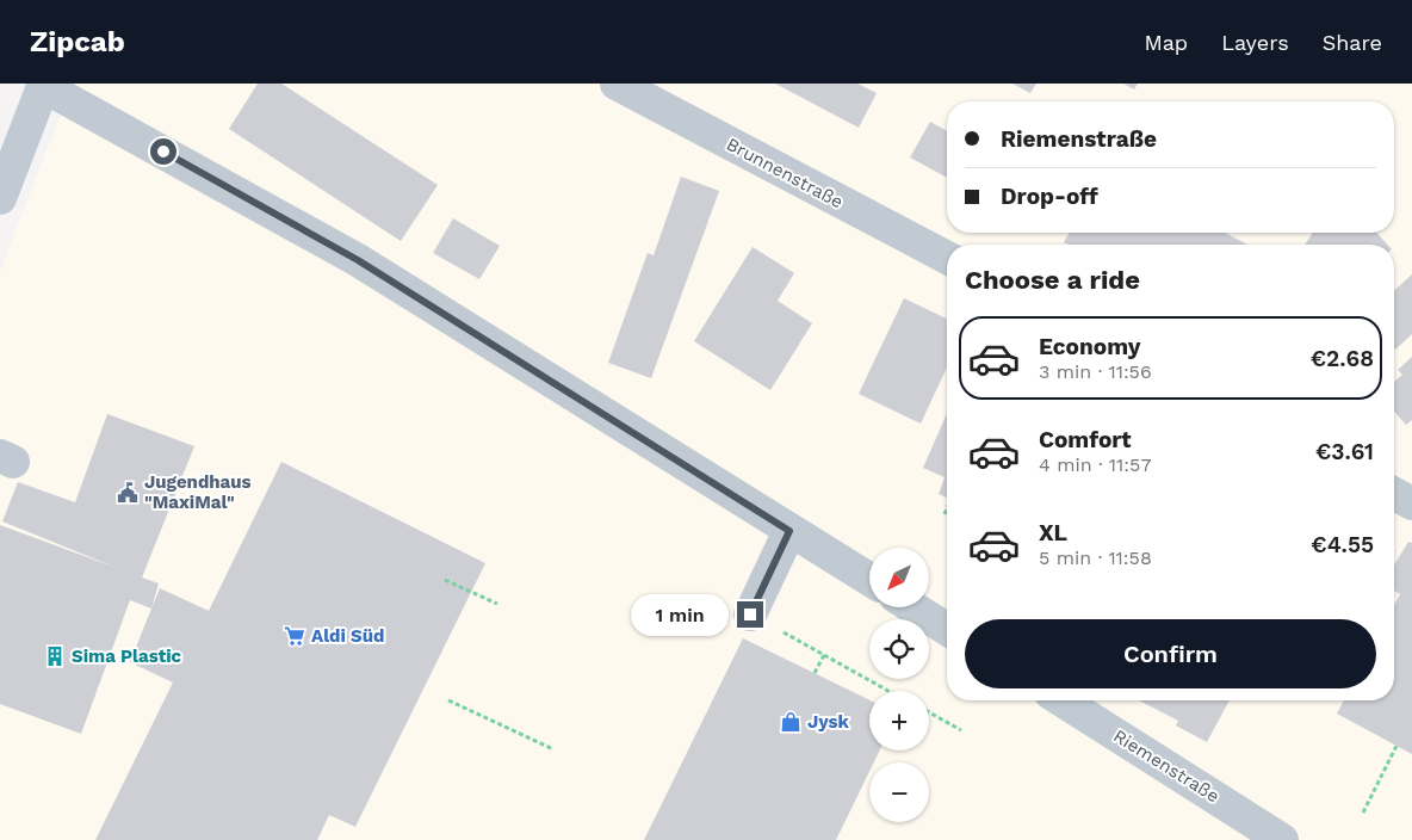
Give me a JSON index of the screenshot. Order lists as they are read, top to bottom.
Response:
{
  "streets": {
    "street": ["Brunnenstraße", "Riemenstraße"]
  },
  "places": {
    "public building": ["Jugendhaus \"MaxiMal\""],
    "supermarket": ["Aldi Süd"],
    "building": ["Sima Plastic"],
    "shop": ["Jysk"]
  },
  "north": "bottom left",
  "page": {
    "header": "Zipcab",
    "nav": ["Map", "Layers", "Share"],
    "banner": ["Riemenstraße", "Drop-off"],
    "heading": "Choose a ride",
    "list": [
      {
        "name": "Economy",
        "note": "3 min · 11:56",
        "value": "€2.68"
      },
      {
        "name": "Comfort",
        "note": "4 min · 11:57",
        "value": "€3.61"
      },
      {
        "name": "XL",
        "note": "5 min · 11:58",
        "value": "€4.55"
      }
    ],
    "map_buttons": ["+", "−"],
    "bubble": "1 min",
    "buttons": "Confirm"
  }
}
